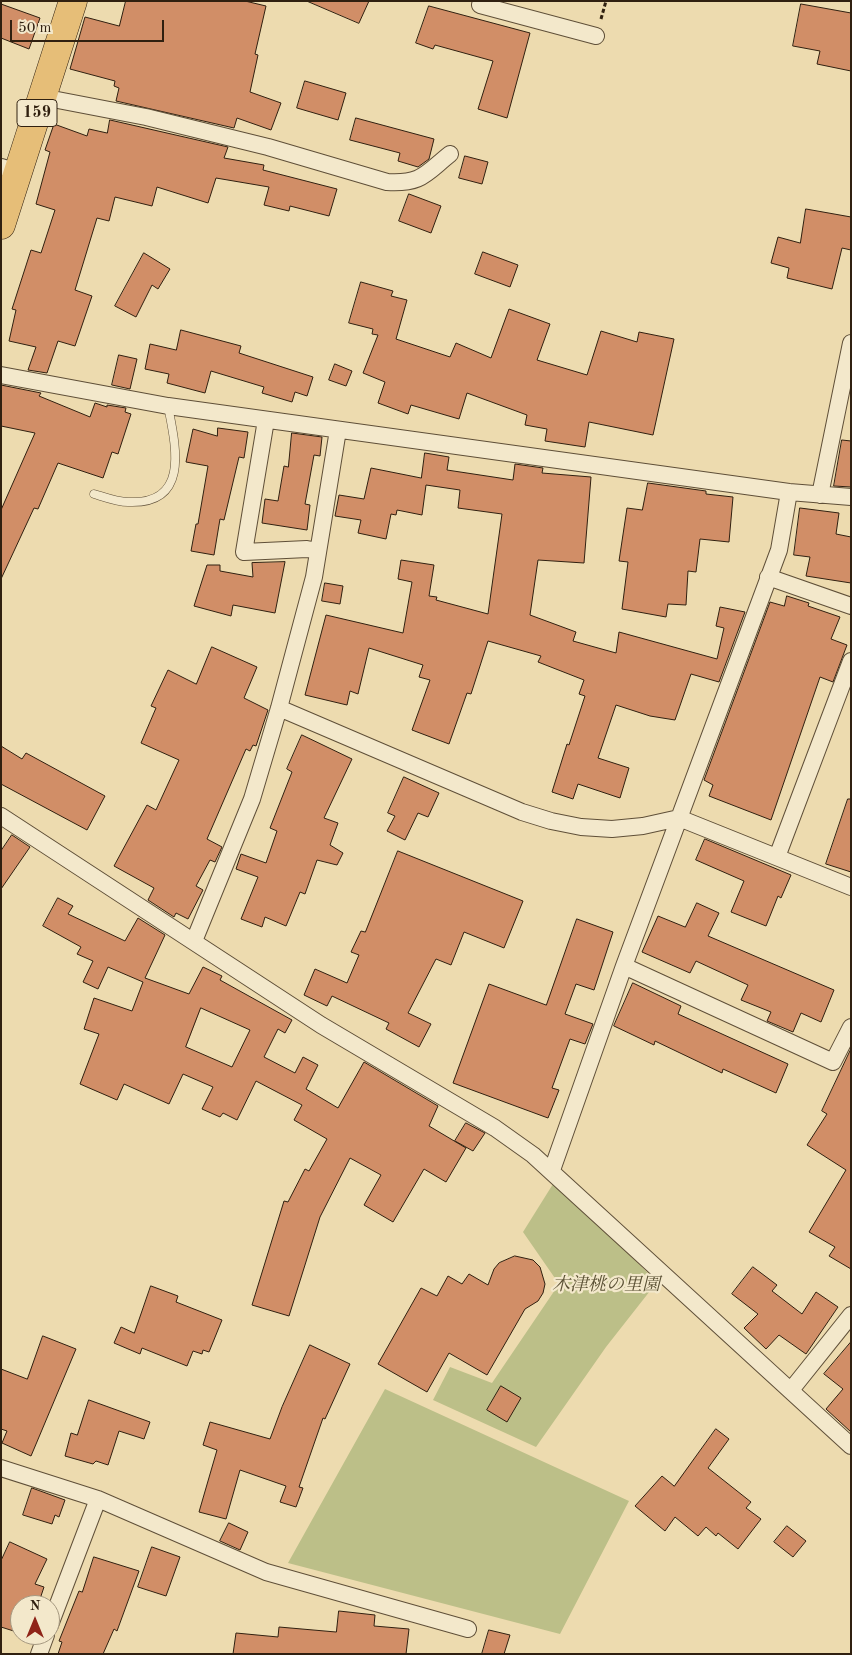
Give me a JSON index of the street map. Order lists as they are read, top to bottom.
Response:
{
  "streets": {
    "highway": ["159"]
  },
  "parks": ["木津桃の里園"],
  "scale_bar": "50 m",
  "north": "top"
}
